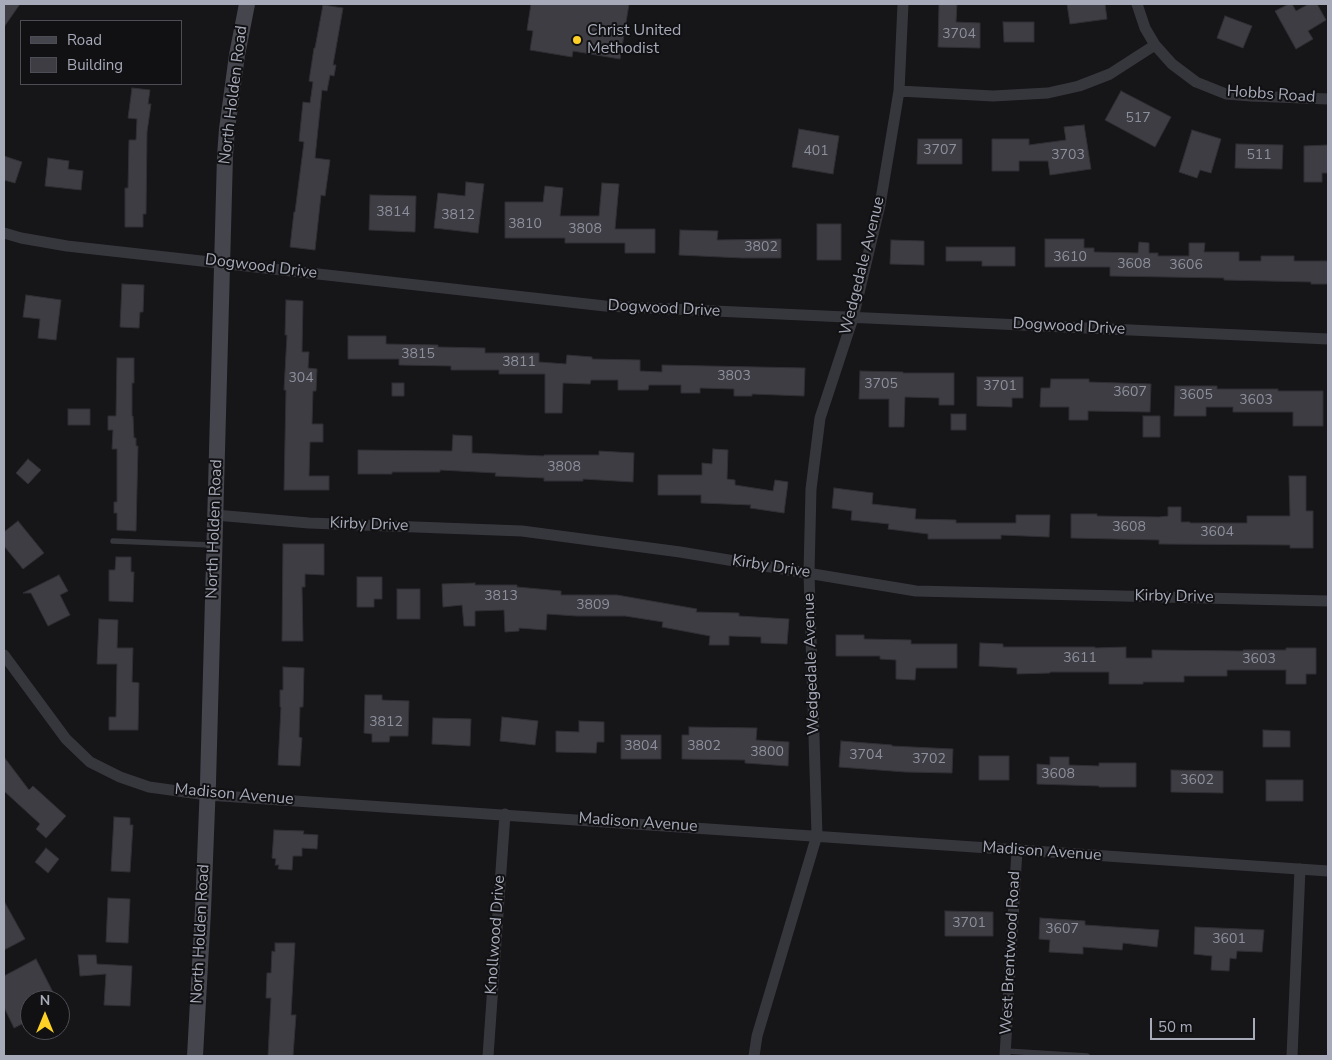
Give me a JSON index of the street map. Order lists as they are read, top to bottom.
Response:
{
  "streets": {
    "main road": ["North Holden Road"],
    "street": [
      "Hobbs Road",
      "Wedgedale Avenue",
      "Dogwood Drive",
      "Kirby Drive",
      "Madison Avenue",
      "Knollwood Drive",
      "West Brentwood Road"
    ]
  },
  "crossings": [
    ["North Holden Road", "Dogwood Drive"],
    ["North Holden Road", "Kirby Drive"],
    ["North Holden Road", "Madison Avenue"],
    ["Wedgedale Avenue", "Dogwood Drive"],
    ["Wedgedale Avenue", "Kirby Drive"],
    ["Wedgedale Avenue", "Madison Avenue"],
    ["Madison Avenue", "Knollwood Drive"],
    ["Madison Avenue", "West Brentwood Road"]
  ],
  "places": ["Christ United Methodist"],
  "house_numbers": [
    "3704",
    "517",
    "3707",
    "401",
    "3703",
    "511",
    "3814",
    "3812",
    "3810",
    "3808",
    "3802",
    "3610",
    "3608",
    "3606",
    "3815",
    "3811",
    "3803",
    "304",
    "3705",
    "3701",
    "3607",
    "3605",
    "3603",
    "3808",
    "3608",
    "3604",
    "3813",
    "3809",
    "3611",
    "3603",
    "3812",
    "3804",
    "3802",
    "3800",
    "3704",
    "3702",
    "3608",
    "3602",
    "3701",
    "3607",
    "3601"
  ],
  "legend": ["Road", "Building"],
  "scale_bar": "50 m",
  "north": "top"
}
